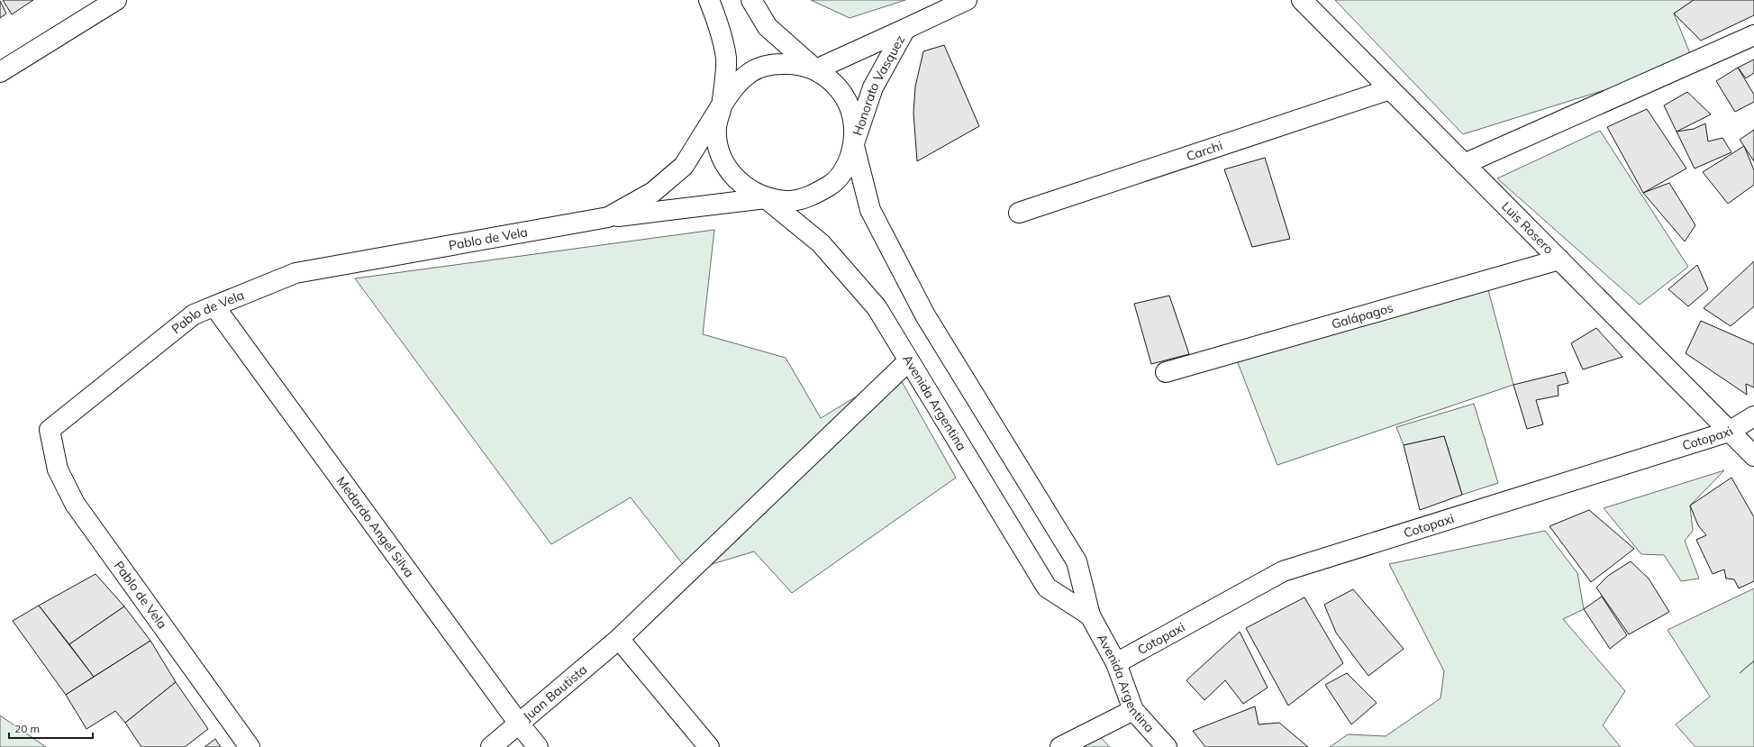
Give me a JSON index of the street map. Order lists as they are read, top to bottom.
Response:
{
  "streets": {
    "street": [
      "Honorato Vasquez",
      "Carchi",
      "Luis Rosero",
      "Pablo de Vela",
      "Galápagos",
      "Avenida Argentina",
      "Cotopaxi",
      "Medardo Angel Silva",
      "Juan Bautista"
    ]
  },
  "crossings": [
    ["Honorato Vasquez", "Avenida Argentina"],
    ["Carchi", "Luis Rosero"],
    ["Luis Rosero", "Galápagos"],
    ["Luis Rosero", "Cotopaxi"],
    ["Pablo de Vela", "Medardo Angel Silva"],
    ["Avenida Argentina", "Cotopaxi"],
    ["Avenida Argentina", "Juan Bautista"],
    ["Medardo Angel Silva", "Juan Bautista"]
  ],
  "scale_bar": "20 m"
}
